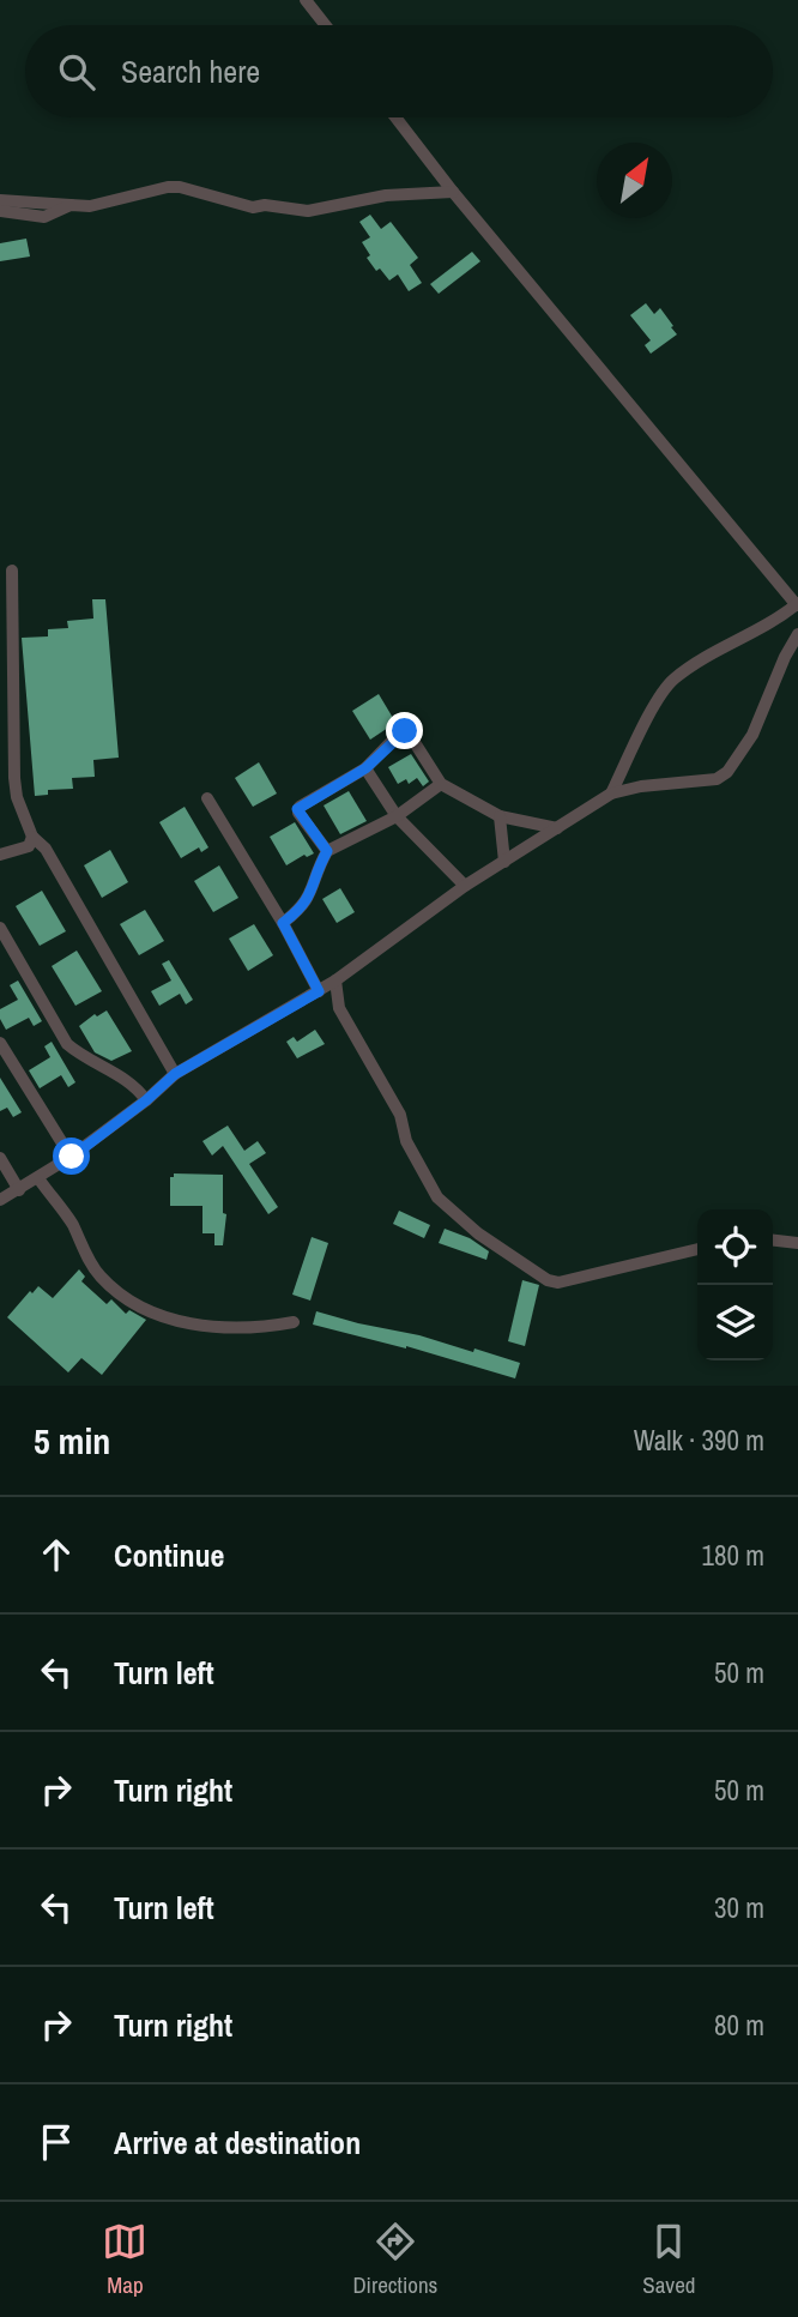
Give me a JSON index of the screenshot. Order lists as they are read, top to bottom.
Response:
{
  "north": "top right",
  "page": {
    "search": "Search here",
    "heading": ["5 min", "Walk · 390 m"],
    "list": [
      ["Continue", "180 m"],
      ["Turn left", "50 m"],
      ["Turn right", "50 m"],
      ["Turn left", "30 m"],
      ["Turn right", "80 m"],
      "Arrive at destination"
    ],
    "nav": ["Map", "Directions", "Saved"]
  }
}
